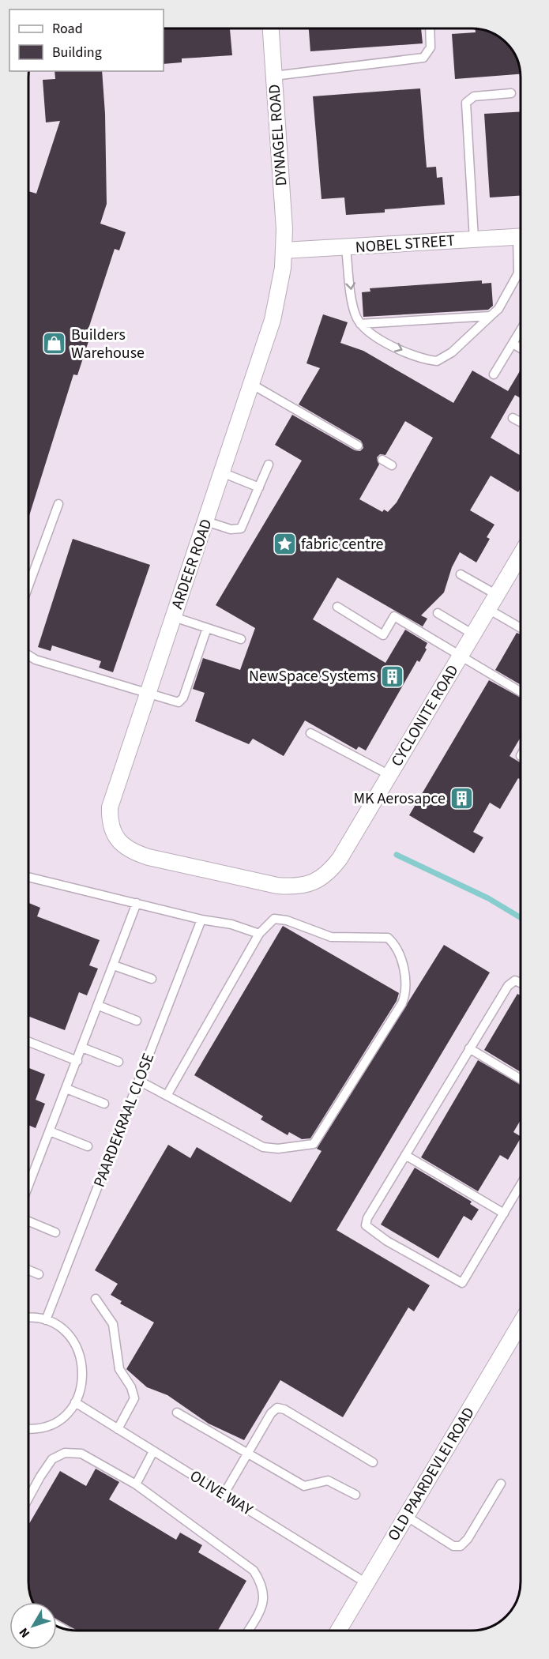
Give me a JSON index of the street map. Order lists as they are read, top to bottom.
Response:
{
  "streets": {
    "street": [
      "DYNAGEL ROAD",
      "NOBEL STREET",
      "ARDEER ROAD",
      "CYCLONITE ROAD",
      "OLD PAARDEVLEI ROAD"
    ],
    "lane": ["PAARDEKRAAL CLOSE", "OLIVE WAY"]
  },
  "crossings": [
    ["DYNAGEL ROAD", "NOBEL STREET"],
    ["DYNAGEL ROAD", "ARDEER ROAD"],
    ["NOBEL STREET", "ARDEER ROAD"],
    ["ARDEER ROAD", "CYCLONITE ROAD"],
    ["OLD PAARDEVLEI ROAD", "OLIVE WAY"]
  ],
  "places": {
    "shop": ["Builders Warehouse"],
    "place": ["fabric centre"],
    "building": ["NewSpace Systems", "MK Aerosapce"]
  },
  "legend": ["Road", "Building"],
  "north": "bottom left"
}
